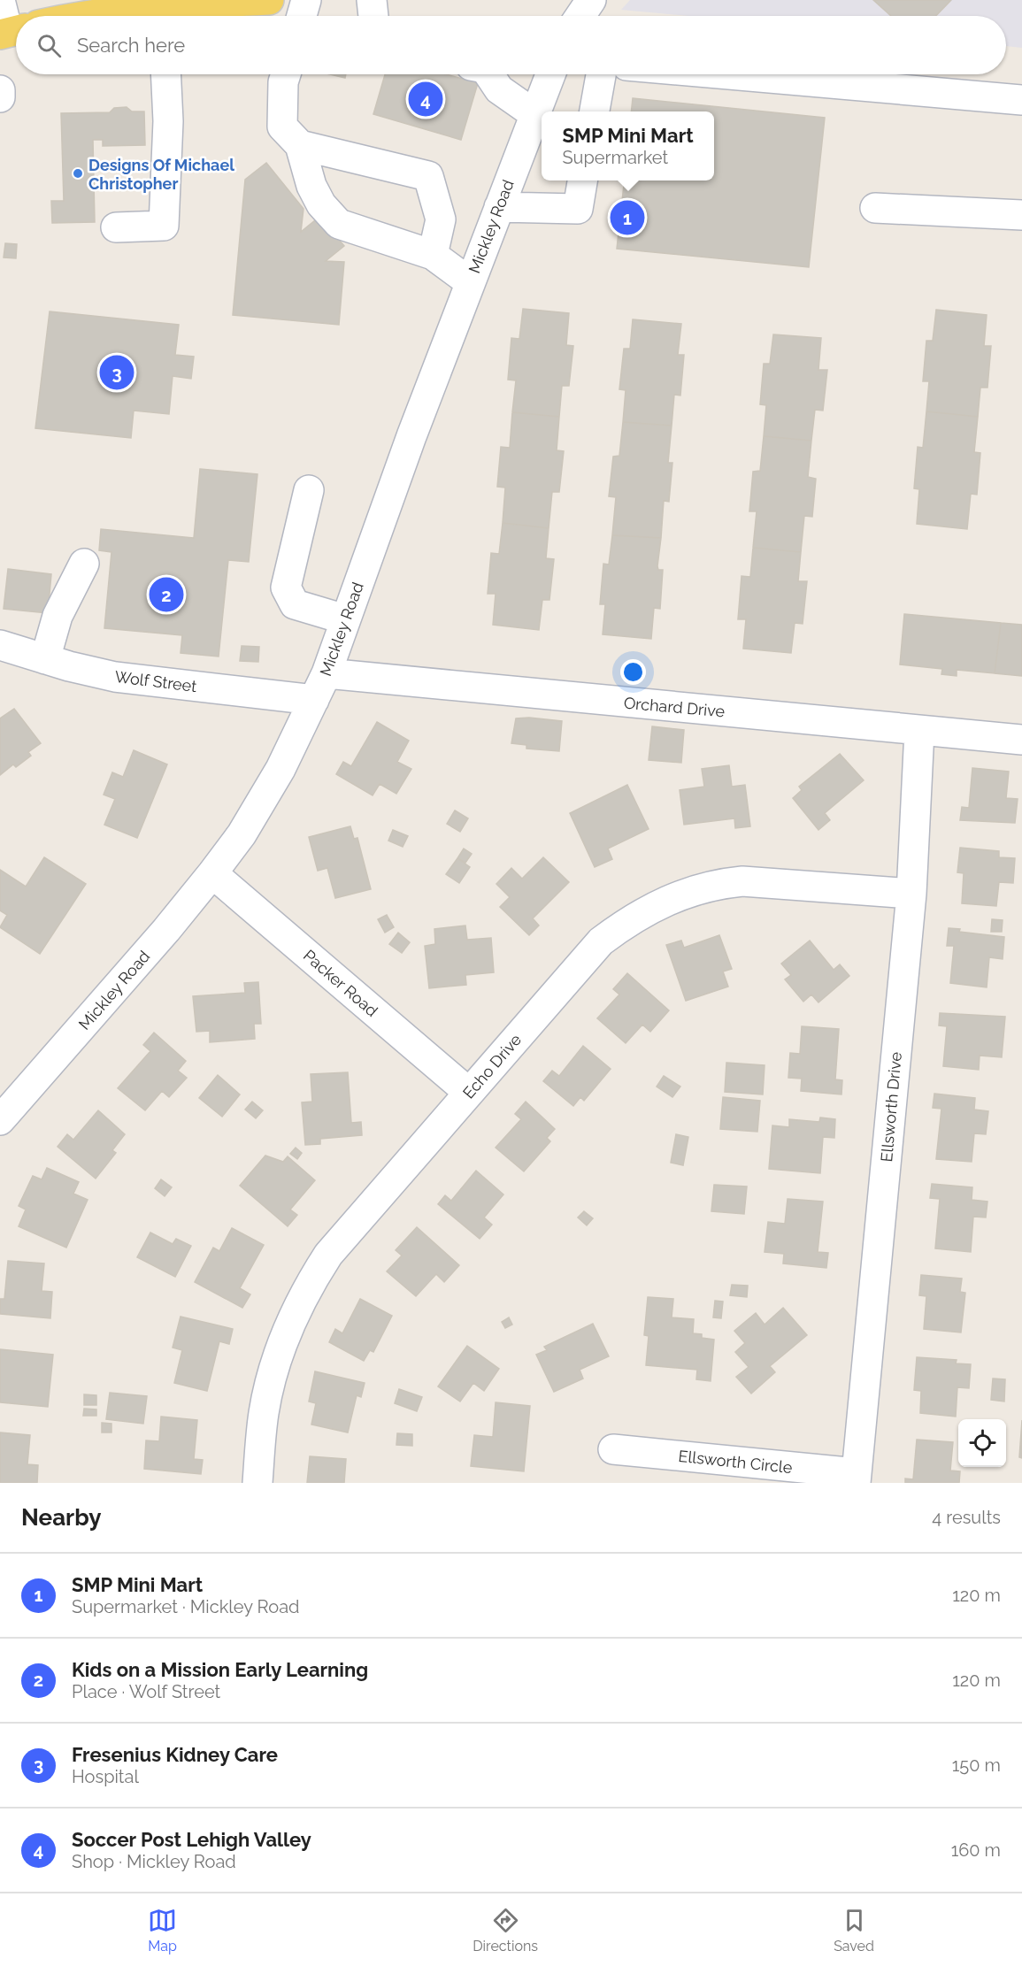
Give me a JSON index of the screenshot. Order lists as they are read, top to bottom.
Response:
{
  "streets": {
    "street": [
      "Mickley Road",
      "Wolf Street",
      "Orchard Drive",
      "Packer Road",
      "Echo Drive",
      "Ellsworth Drive",
      "Ellsworth Circle"
    ]
  },
  "crossings": [
    ["Mickley Road", "Wolf Street"],
    ["Mickley Road", "Orchard Drive"],
    ["Mickley Road", "Packer Road"],
    ["Orchard Drive", "Ellsworth Drive"],
    ["Packer Road", "Echo Drive"],
    ["Echo Drive", "Ellsworth Drive"],
    ["Ellsworth Drive", "Ellsworth Circle"]
  ],
  "places": ["Designs Of Michael Christopher"],
  "page": {
    "search": "Search here",
    "pins": [
      "4",
      "1",
      "3",
      "2"
    ],
    "popup": ["SMP Mini Mart", "Supermarket"],
    "heading": ["Nearby", "4 results"],
    "list": [
      {
        "mark": "1",
        "name": "SMP Mini Mart",
        "note": "Supermarket · Mickley Road",
        "value": "120 m"
      },
      {
        "mark": "2",
        "name": "Kids on a Mission Early Learning",
        "note": "Place · Wolf Street",
        "value": "120 m"
      },
      {
        "mark": "3",
        "name": "Fresenius Kidney Care",
        "note": "Hospital",
        "value": "150 m"
      },
      {
        "mark": "4",
        "name": "Soccer Post Lehigh Valley",
        "note": "Shop · Mickley Road",
        "value": "160 m"
      }
    ],
    "nav": ["Map", "Directions", "Saved"]
  }
}
